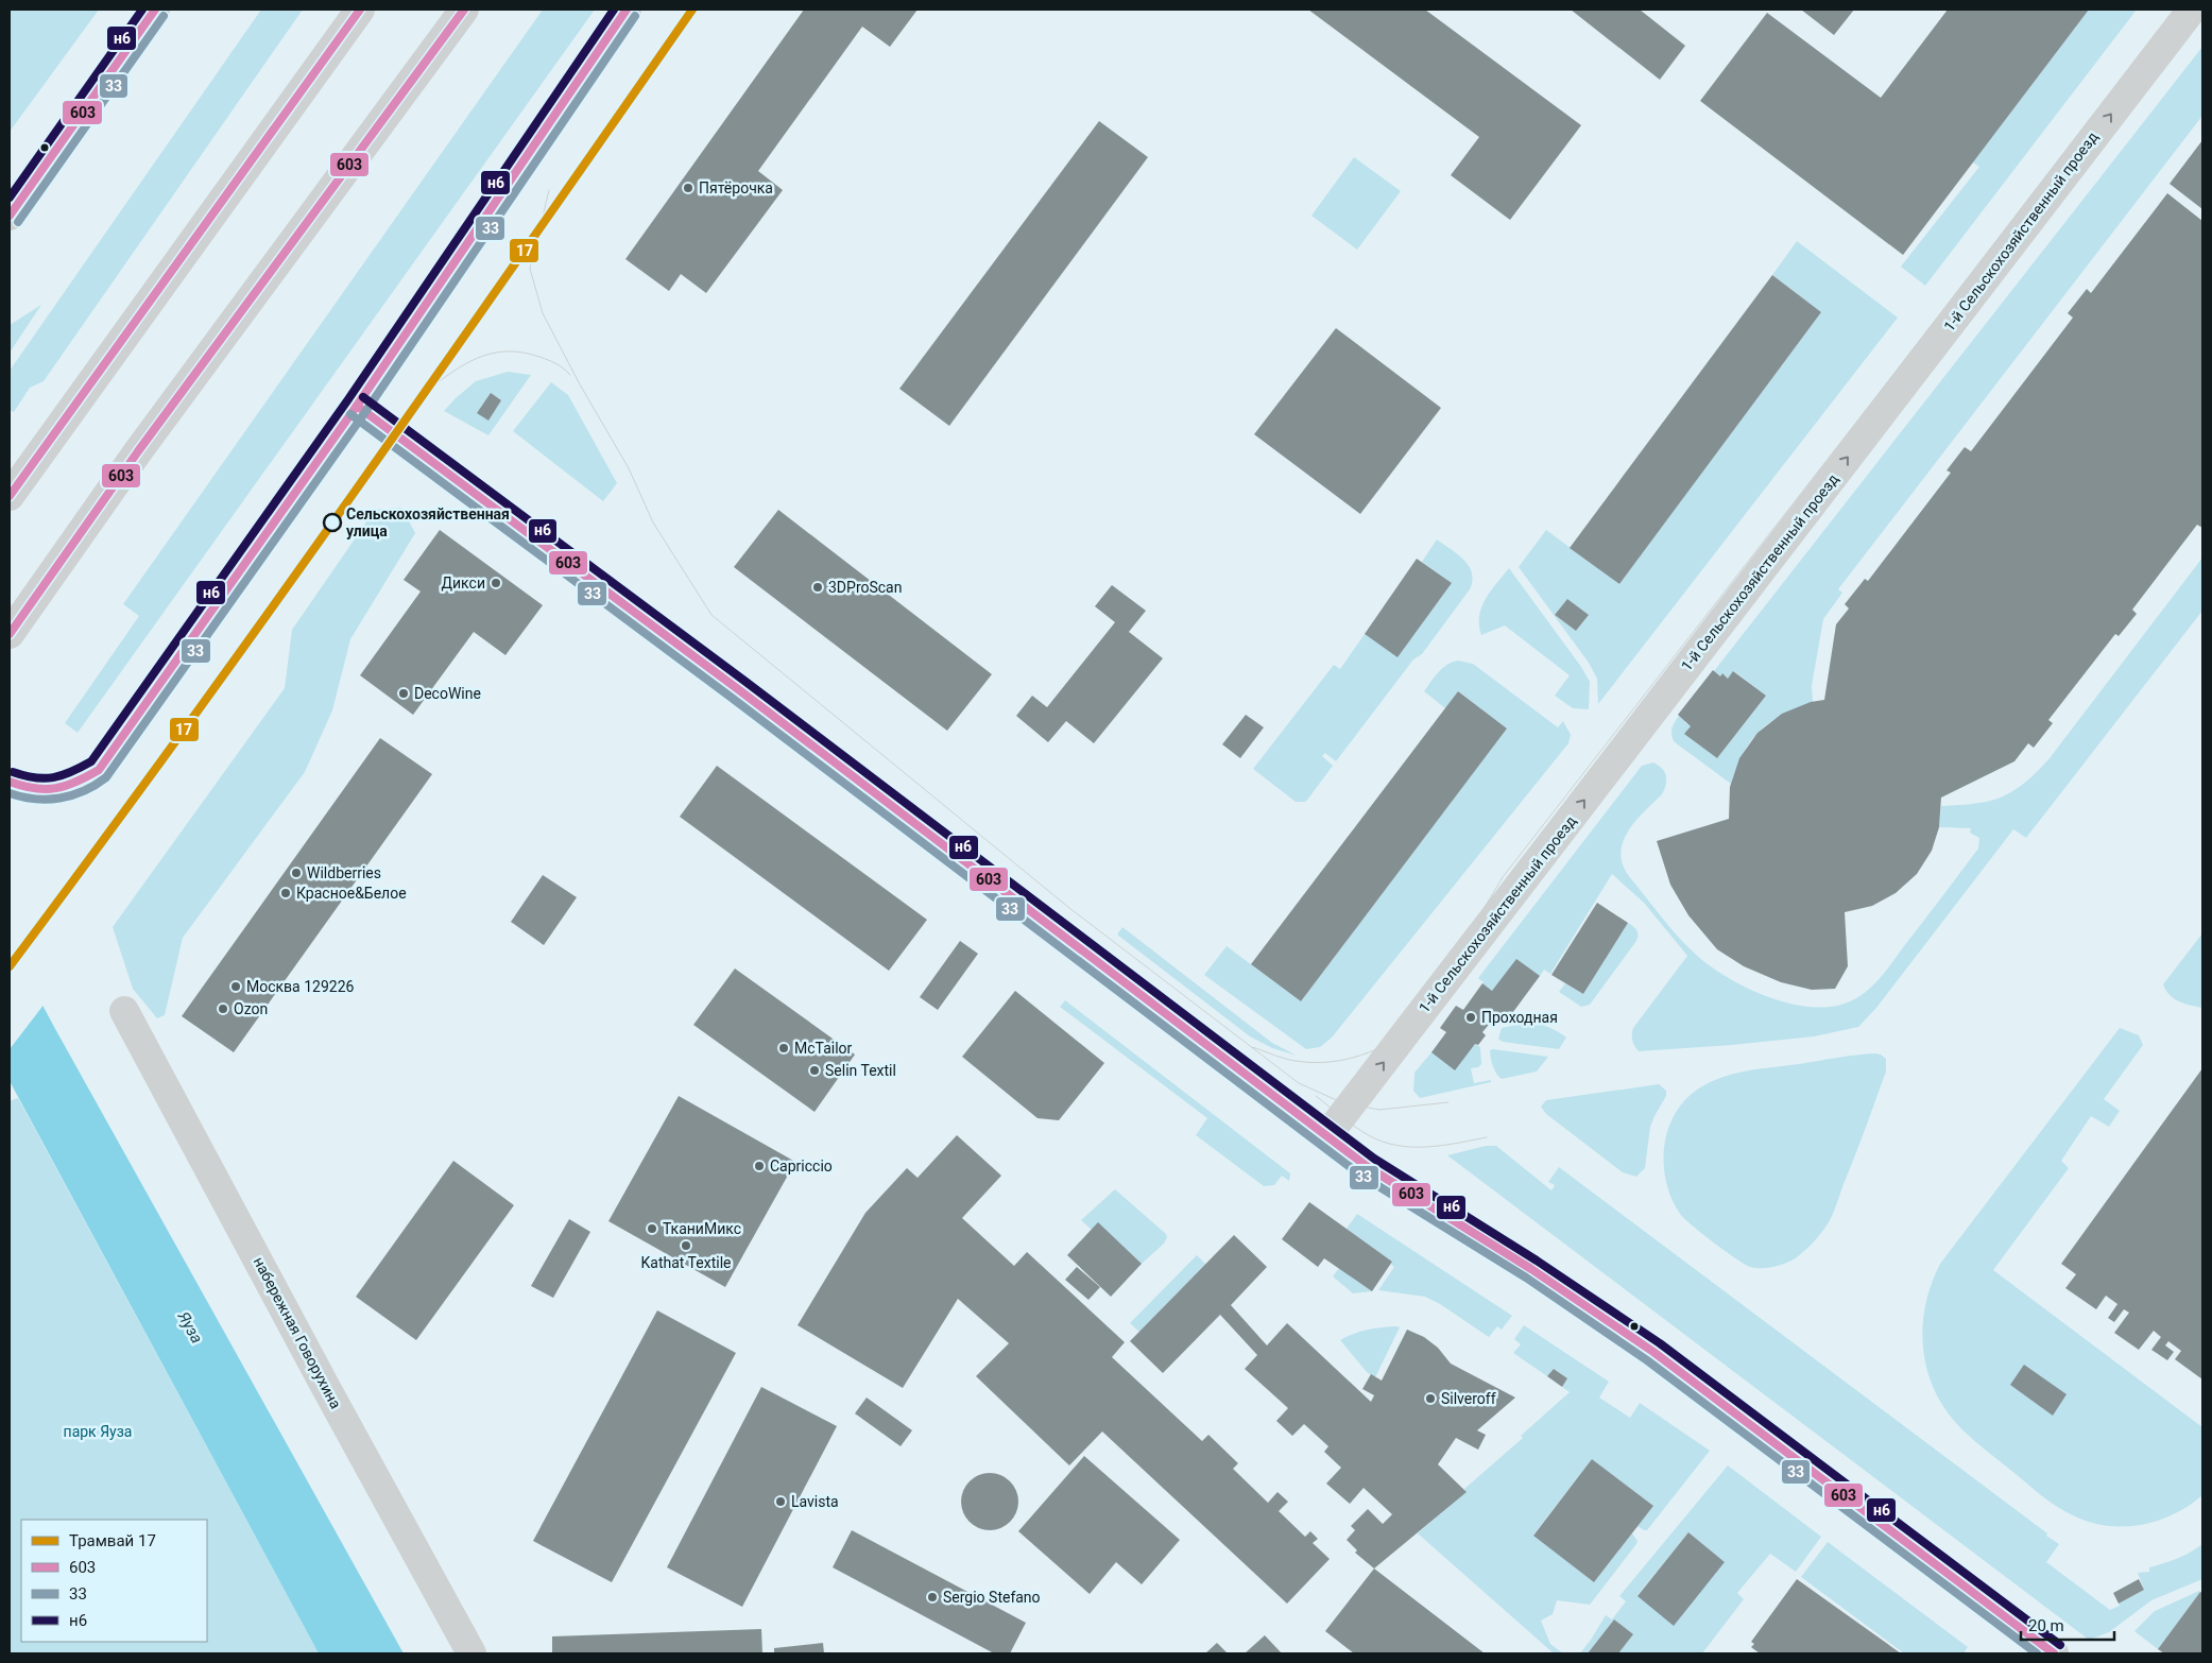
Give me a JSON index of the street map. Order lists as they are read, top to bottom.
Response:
{
  "streets": {
    "main road": ["1-й Сельскохозяйственный проезд", "набережная Говорухина"]
  },
  "one_way": ["1-й Сельскохозяйственный проезд"],
  "water": ["Яуза"],
  "parks": ["парк Яуза"],
  "places": [
    "Пятёрочка",
    "Сельскохозяйственная улица",
    "Дикси",
    "3DProScan",
    "DecoWine",
    "Wildberries",
    "Красное&Белое",
    "Москва 129226",
    "Ozon",
    "Проходная",
    "McTailor",
    "Selin Textil",
    "Capriccio",
    "ТканиМикс",
    "Kathat Textile",
    "Silveroff",
    "Lavista",
    "Sergio Stefano"
  ],
  "lines": [
    "tram line 17",
    "transit line 603",
    "transit line н6",
    "transit line 33"
  ],
  "legend": [
    "Трамвай 17",
    "603",
    "33",
    "н6"
  ],
  "scale_bar": "20 m"
}
